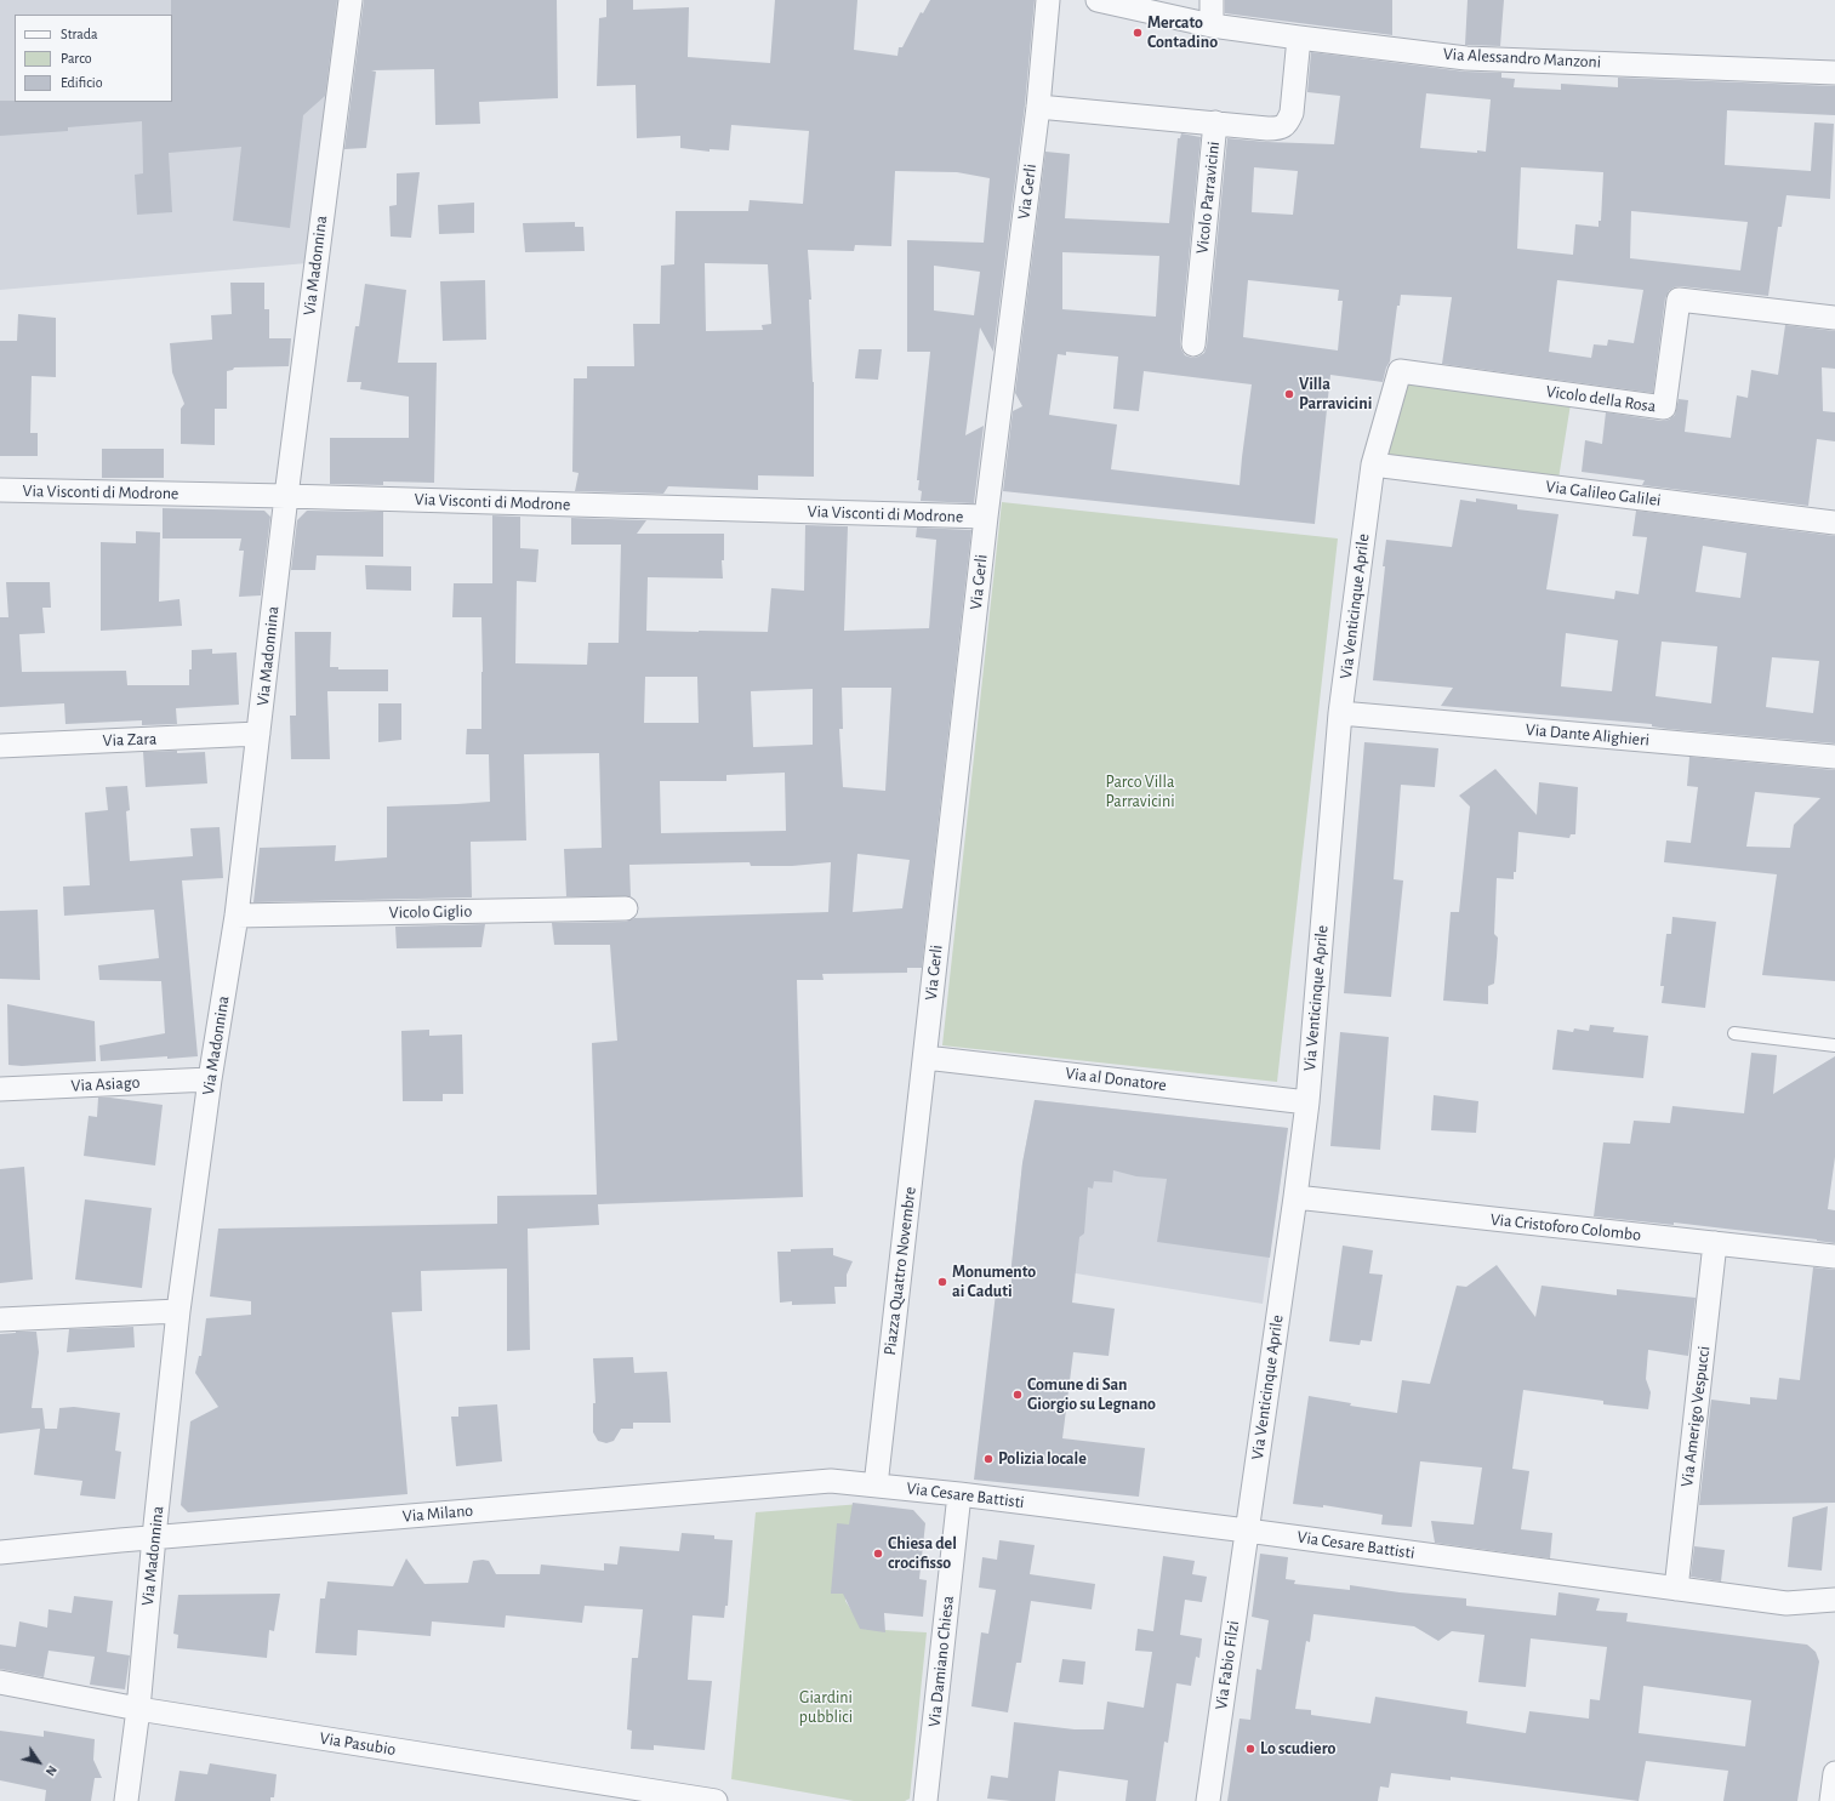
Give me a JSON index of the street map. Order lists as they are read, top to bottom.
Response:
{
  "streets": {
    "street": [
      "Via Alessandro Manzoni",
      "Via Gerli",
      "Vicolo Parravicini",
      "Via Madonnina",
      "Vicolo della Rosa",
      "Via Visconti di Modrone",
      "Via Galileo Galilei",
      "Via Venticinque Aprile",
      "Via Dante Alighieri",
      "Via Zara",
      "Vicolo Giglio",
      "Via al Donatore",
      "Via Asiago",
      "Via Cristoforo Colombo",
      "Piazza Quattro Novembre",
      "Via Amerigo Vespucci",
      "Via Cesare Battisti",
      "Via Milano",
      "Via Damiano Chiesa",
      "Via Fabio Filzi",
      "Via Pasubio"
    ]
  },
  "crossings": [
    ["Via Alessandro Manzoni", "Vicolo Parravicini"],
    ["Via Gerli", "Via Visconti di Modrone"],
    ["Via Gerli", "Via al Donatore"],
    ["Via Gerli", "Piazza Quattro Novembre"],
    ["Via Madonnina", "Via Visconti di Modrone"],
    ["Via Madonnina", "Via Zara"],
    ["Via Madonnina", "Vicolo Giglio"],
    ["Via Madonnina", "Via Asiago"],
    ["Via Madonnina", "Via Milano"],
    ["Via Madonnina", "Via Pasubio"],
    ["Vicolo della Rosa", "Via Galileo Galilei"],
    ["Vicolo della Rosa", "Via Venticinque Aprile"],
    ["Via Galileo Galilei", "Via Venticinque Aprile"],
    ["Via Venticinque Aprile", "Via Dante Alighieri"],
    ["Via Venticinque Aprile", "Via al Donatore"],
    ["Via Venticinque Aprile", "Via Cristoforo Colombo"],
    ["Via Venticinque Aprile", "Via Cesare Battisti"],
    ["Via Venticinque Aprile", "Via Fabio Filzi"],
    ["Via al Donatore", "Piazza Quattro Novembre"],
    ["Via Cristoforo Colombo", "Via Amerigo Vespucci"],
    ["Piazza Quattro Novembre", "Via Cesare Battisti"],
    ["Piazza Quattro Novembre", "Via Milano"],
    ["Via Amerigo Vespucci", "Via Cesare Battisti"],
    ["Via Cesare Battisti", "Via Milano"],
    ["Via Cesare Battisti", "Via Damiano Chiesa"],
    ["Via Cesare Battisti", "Via Fabio Filzi"]
  ],
  "parks": ["Parco Villa Parravicini", "Giardini pubblici"],
  "places": [
    "Mercato Contadino",
    "Villa Parravicini",
    "Monumento ai Caduti",
    "Comune di San Giorgio su Legnano",
    "Polizia locale",
    "Chiesa del crocifisso",
    "Lo scudiero"
  ],
  "legend": ["Strada", "Parco", "Edificio"],
  "north": "bottom right"
}
